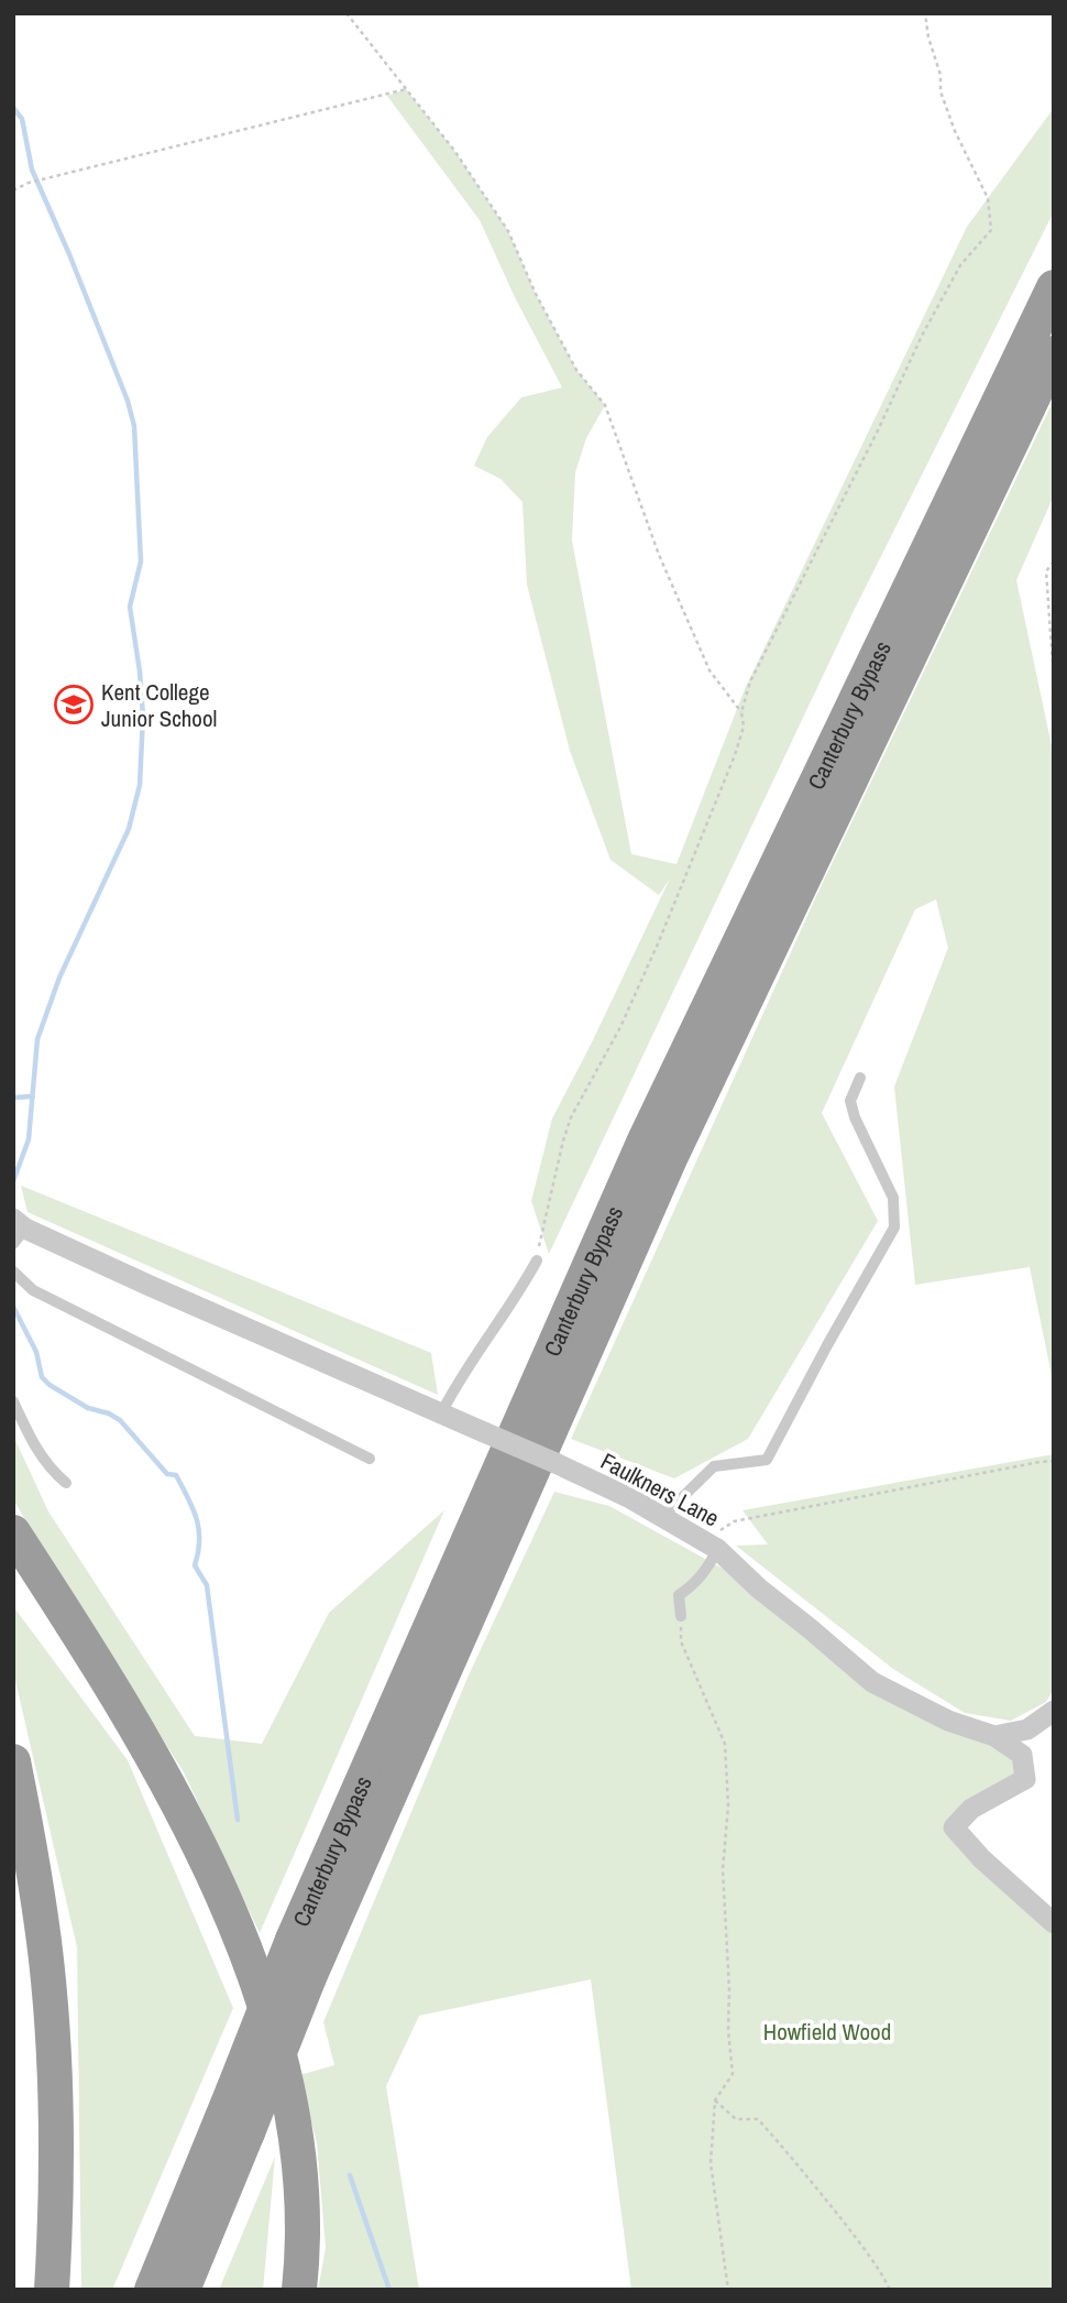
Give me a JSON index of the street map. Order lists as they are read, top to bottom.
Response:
{
  "streets": {
    "highway": ["Canterbury Bypass"],
    "street": ["Faulkners Lane"]
  },
  "parks": ["Howfield Wood"],
  "places": {
    "school or university": ["Kent College Junior School"]
  }
}
